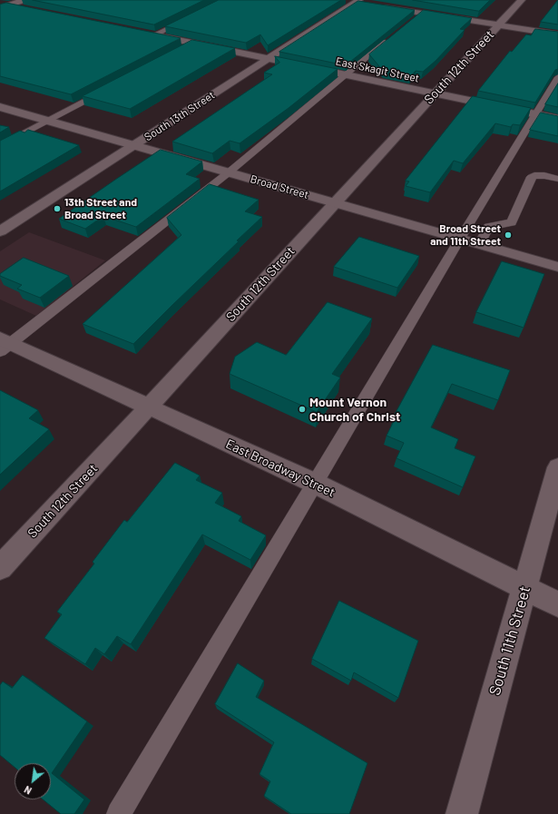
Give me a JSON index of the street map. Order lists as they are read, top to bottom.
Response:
{
  "streets": {
    "street": [
      "South 12th Street",
      "East Skagit Street",
      "South 13th Street",
      "Broad Street",
      "East Broadway Street",
      "South 11th Street"
    ]
  },
  "crossings": [
    ["South 12th Street", "East Skagit Street"],
    ["South 12th Street", "Broad Street"],
    ["South 12th Street", "East Broadway Street"],
    ["East Skagit Street", "South 13th Street"],
    ["South 13th Street", "Broad Street"],
    ["East Broadway Street", "South 11th Street"]
  ],
  "places": ["13th Street and Broad Street", "Broad Street and 11th Street", "Mount Vernon Church of Christ"],
  "north": "bottom left"
}
